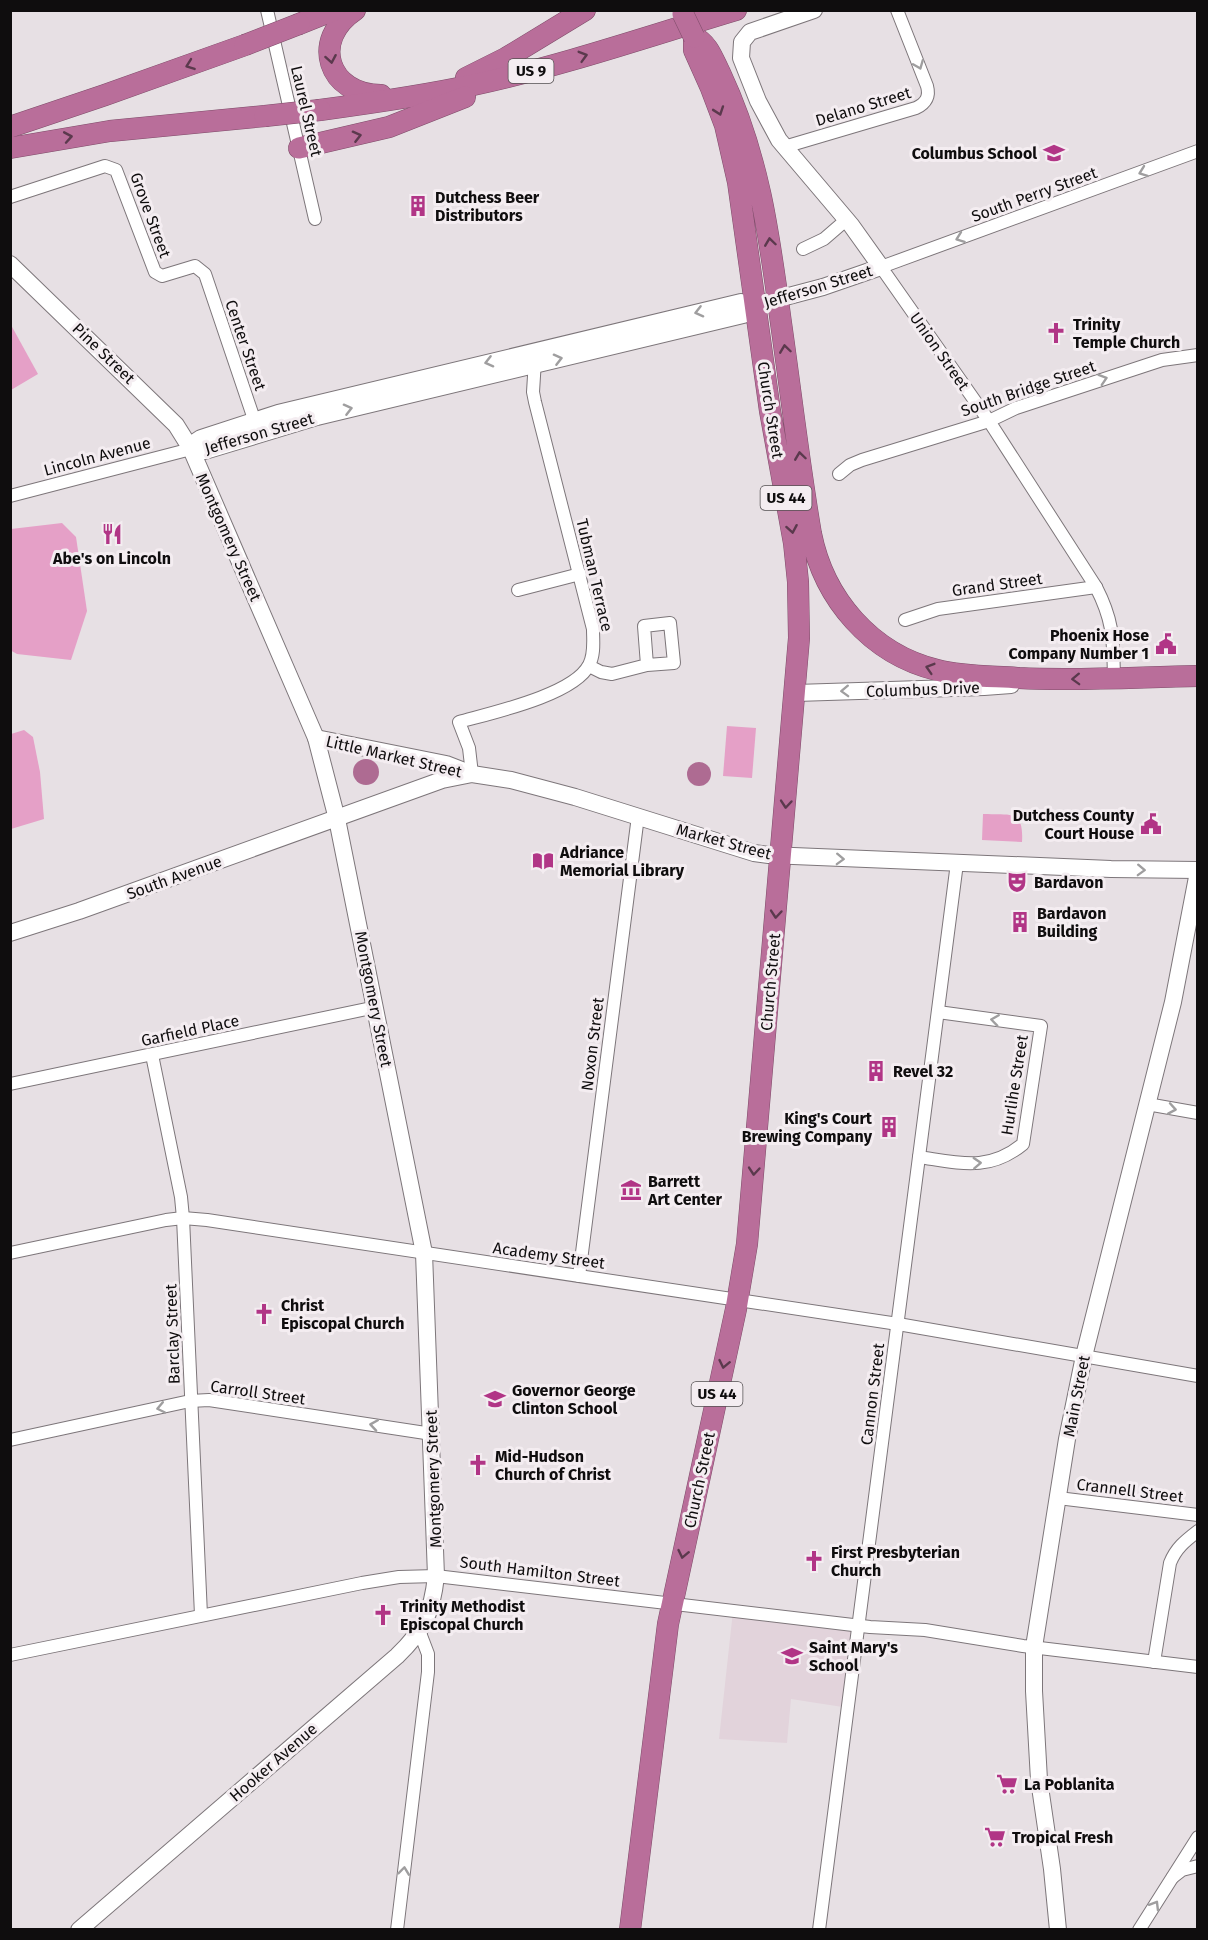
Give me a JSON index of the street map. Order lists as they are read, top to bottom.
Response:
{
  "streets": {
    "highway": [
      "US 9",
      "Church Street",
      "US 44",
      "Columbus Drive"
    ],
    "street": [
      "Delano Street",
      "Laurel Street",
      "South Perry Street",
      "Grove Street",
      "Jefferson Street",
      "Center Street",
      "Union Street",
      "Pine Street",
      "South Bridge Street",
      "Lincoln Avenue",
      "Montgomery Street",
      "Tubman Terrace",
      "Grand Street",
      "Little Market Street",
      "Market Street",
      "South Avenue",
      "Garfield Place",
      "Noxon Street",
      "Hurlihe Street",
      "Academy Street",
      "Barclay Street",
      "Carroll Street",
      "Cannon Street",
      "Main Street",
      "Crannell Street",
      "South Hamilton Street",
      "Hooker Avenue"
    ]
  },
  "crossings": [
    ["Delano Street", "Union Street"],
    ["South Perry Street", "Jefferson Street"],
    ["South Perry Street", "Union Street"],
    ["Grove Street", "Center Street"],
    ["Jefferson Street", "Center Street"],
    ["Jefferson Street", "Union Street"],
    ["Jefferson Street", "Pine Street"],
    ["Jefferson Street", "Church Street"],
    ["Jefferson Street", "Lincoln Avenue"],
    ["Jefferson Street", "Montgomery Street"],
    ["Jefferson Street", "Tubman Terrace"],
    ["Union Street", "South Bridge Street"],
    ["Union Street", "Grand Street"],
    ["Union Street", "Columbus Drive"],
    ["Pine Street", "Lincoln Avenue"],
    ["Pine Street", "Montgomery Street"],
    ["Church Street", "Columbus Drive"],
    ["Church Street", "Market Street"],
    ["Church Street", "Academy Street"],
    ["Church Street", "South Hamilton Street"],
    ["Lincoln Avenue", "Montgomery Street"],
    ["Montgomery Street", "Little Market Street"],
    ["Montgomery Street", "Market Street"],
    ["Montgomery Street", "South Avenue"],
    ["Montgomery Street", "Garfield Place"],
    ["Montgomery Street", "Academy Street"],
    ["Montgomery Street", "Carroll Street"],
    ["Montgomery Street", "South Hamilton Street"],
    ["Montgomery Street", "Hooker Avenue"],
    ["Little Market Street", "Market Street"],
    ["Market Street", "South Avenue"],
    ["Market Street", "Noxon Street"],
    ["Market Street", "Cannon Street"],
    ["Market Street", "Main Street"],
    ["Garfield Place", "Barclay Street"],
    ["Noxon Street", "Academy Street"],
    ["Hurlihe Street", "Cannon Street"],
    ["Academy Street", "Barclay Street"],
    ["Academy Street", "Cannon Street"],
    ["Academy Street", "Main Street"],
    ["Barclay Street", "Carroll Street"],
    ["Barclay Street", "South Hamilton Street"],
    ["Cannon Street", "South Hamilton Street"],
    ["Main Street", "Crannell Street"],
    ["Main Street", "South Hamilton Street"],
    ["South Hamilton Street", "Hooker Avenue"]
  ],
  "one_way": [
    "South Perry Street",
    "South Bridge Street",
    "Columbus Drive",
    "Market Street",
    "Carroll Street"
  ],
  "places": {
    "school or university": ["Columbus School", "Governor George Clinton School", "Saint Mary's School"],
    "building": [
      "Dutchess Beer Distributors",
      "Bardavon Building",
      "Revel 32",
      "King's Court Brewing Company"
    ],
    "church": [
      "Trinity Temple Church",
      "Christ Episcopal Church",
      "Mid-Hudson Church of Christ",
      "First Presbyterian Church",
      "Trinity Methodist Episcopal Church"
    ],
    "restaurant": ["Abe's on Lincoln"],
    "public building": ["Phoenix Hose Company Number 1", "Dutchess County Court House"],
    "library": ["Adriance Memorial Library"],
    "theatre": ["Bardavon"],
    "museum": ["Barrett Art Center"],
    "supermarket": ["La Poblanita", "Tropical Fresh"]
  }
}
